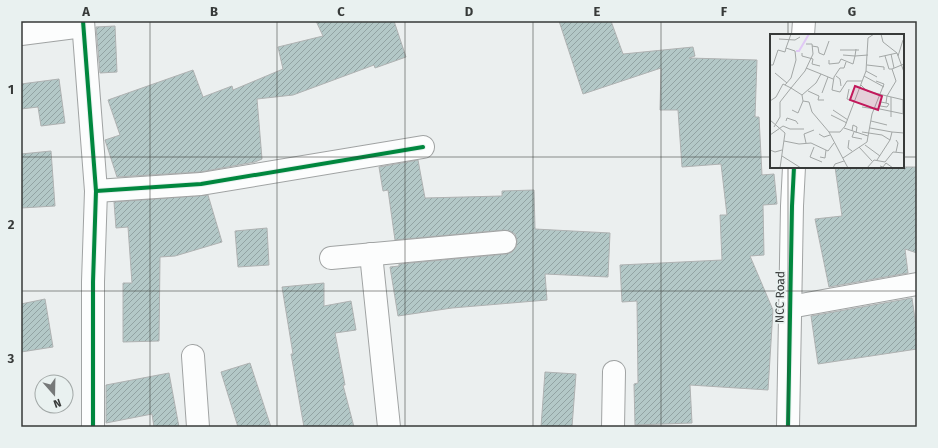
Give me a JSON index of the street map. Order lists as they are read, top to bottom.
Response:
{
  "streets": {
    "street": ["NCC Road"]
  },
  "north": "bottom",
  "grid": {
    "columns": [
      "A",
      "B",
      "C",
      "D",
      "E",
      "F",
      "G"
    ],
    "rows": ["1", "2", "3"]
  }
}
